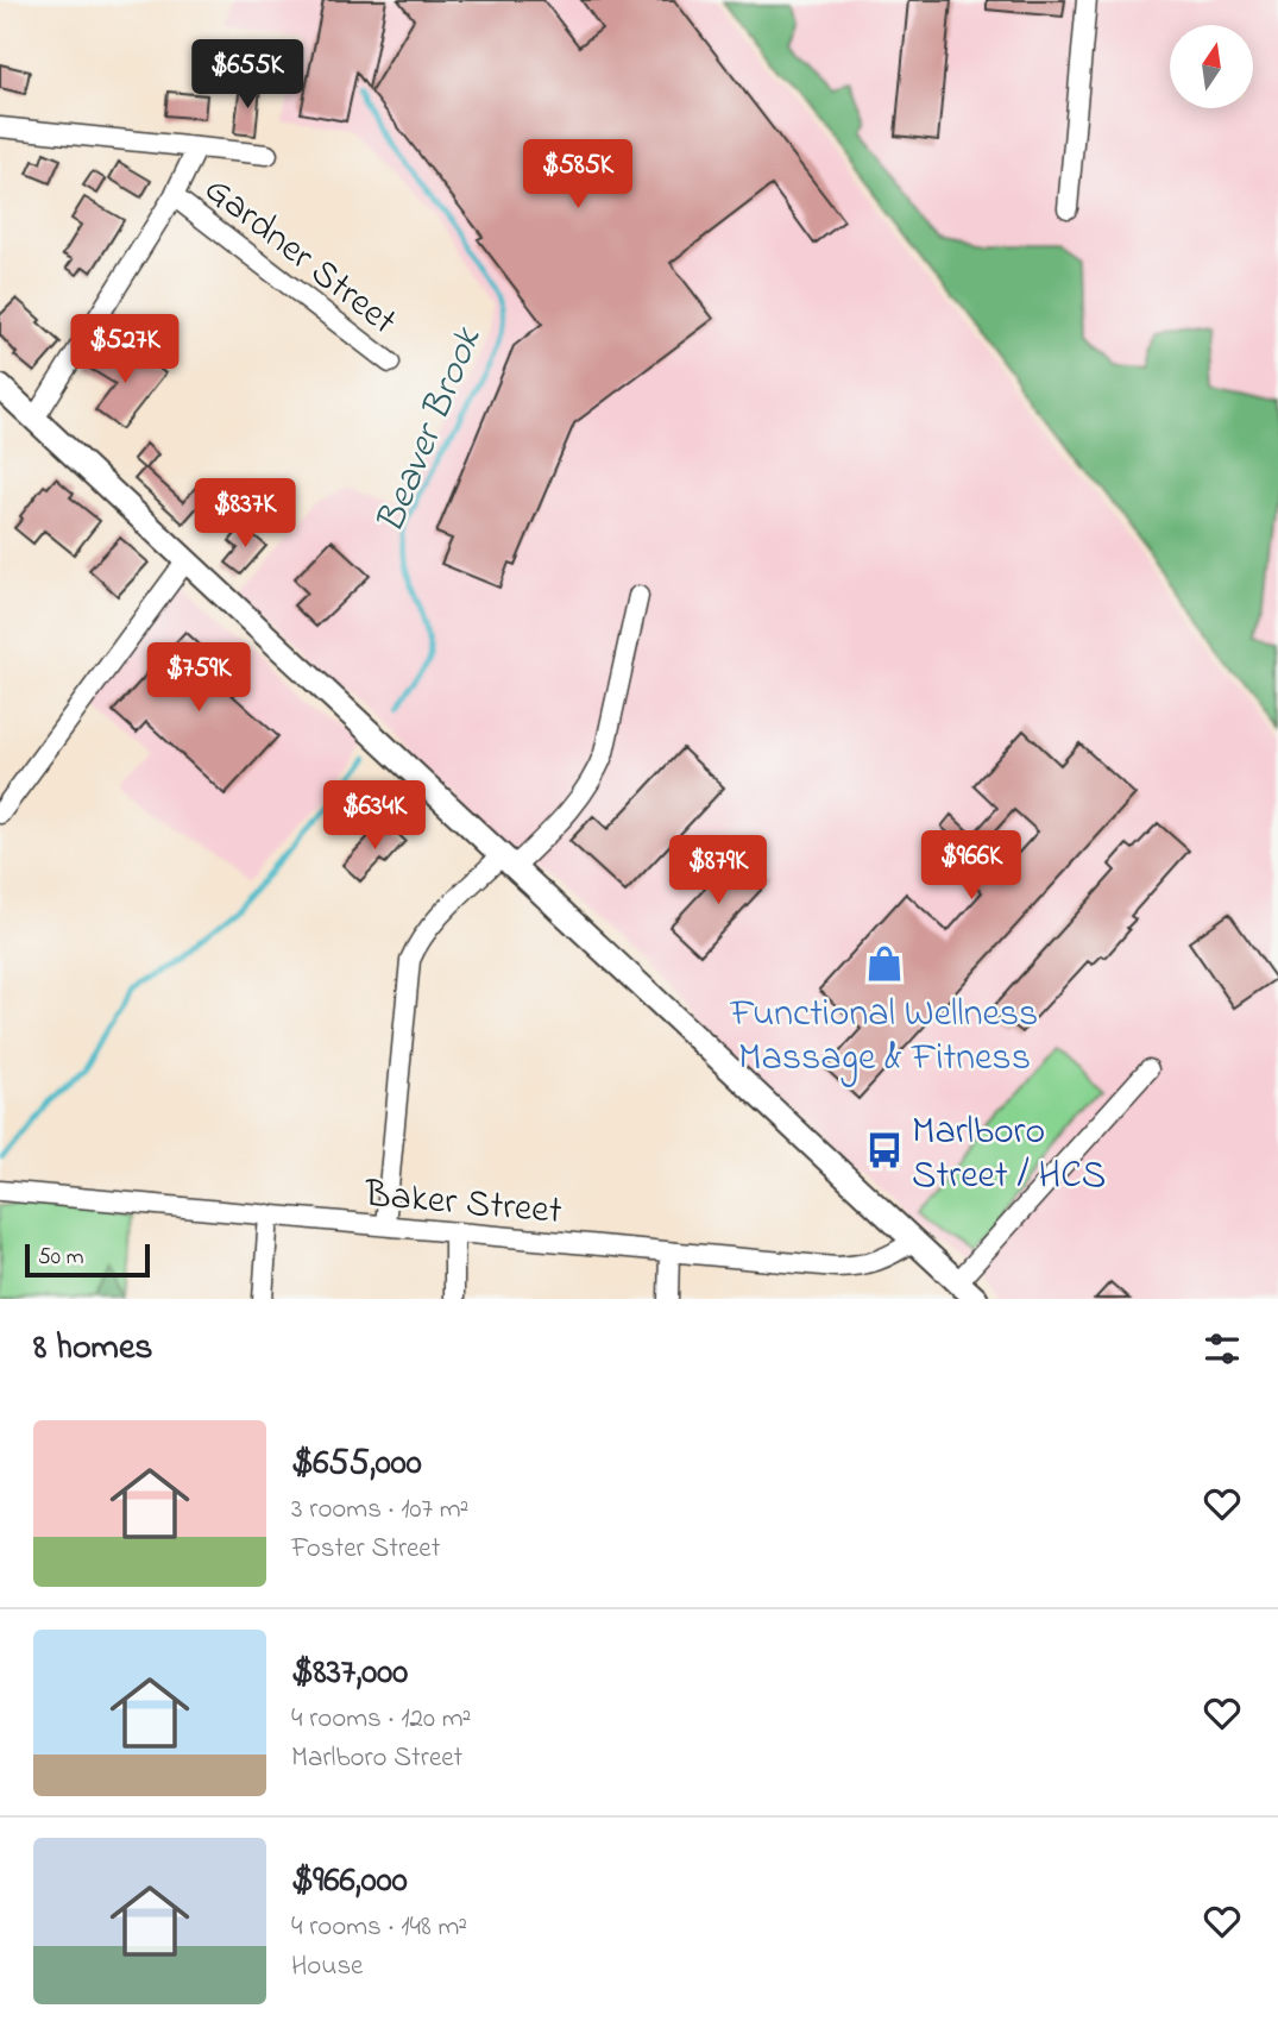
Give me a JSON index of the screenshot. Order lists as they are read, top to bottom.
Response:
{
  "streets": {
    "street": ["Gardner Street", "Baker Street"]
  },
  "water": ["Beaver Brook"],
  "places": {
    "shop": ["Functional Wellness Massage & Fitness"],
    "bus stop": ["Marlboro Street / HCS"]
  },
  "scale_bar": "50 m",
  "north": "top",
  "page": {
    "price": [
      "$655K",
      "$585K",
      "$527K",
      "$837K",
      "$759K",
      "$634K",
      "$966K",
      "$879K"
    ],
    "scale": "50 m",
    "heading": "8 homes",
    "list": [
      {
        "name": "$655,000",
        "note": "3 rooms · 107 m² · Foster Street"
      },
      {
        "name": "$837,000",
        "note": "4 rooms · 120 m² · Marlboro Street"
      },
      {
        "name": "$966,000",
        "note": "4 rooms · 148 m² · House"
      }
    ]
  }
}
